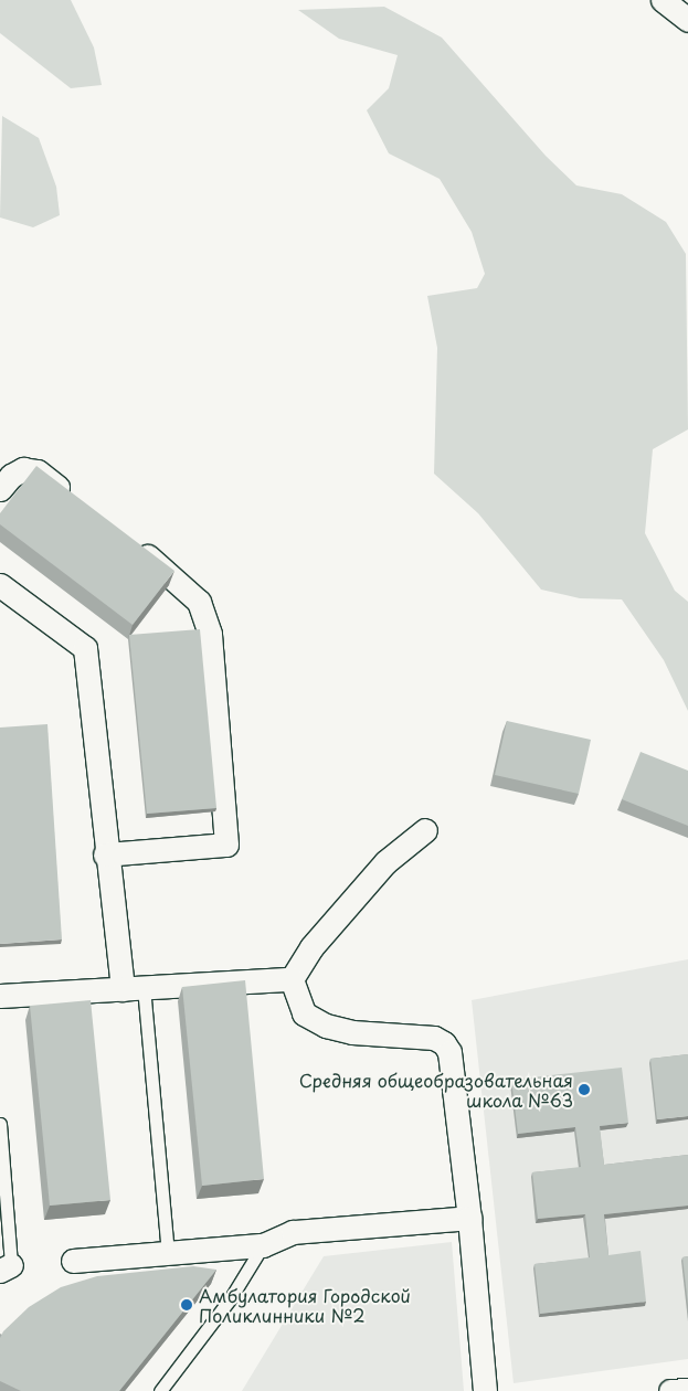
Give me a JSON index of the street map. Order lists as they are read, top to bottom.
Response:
{
  "places": ["Средняя общеобразовательная школа №63", "Амбулатория Городской Поликлинники №2"]
}
